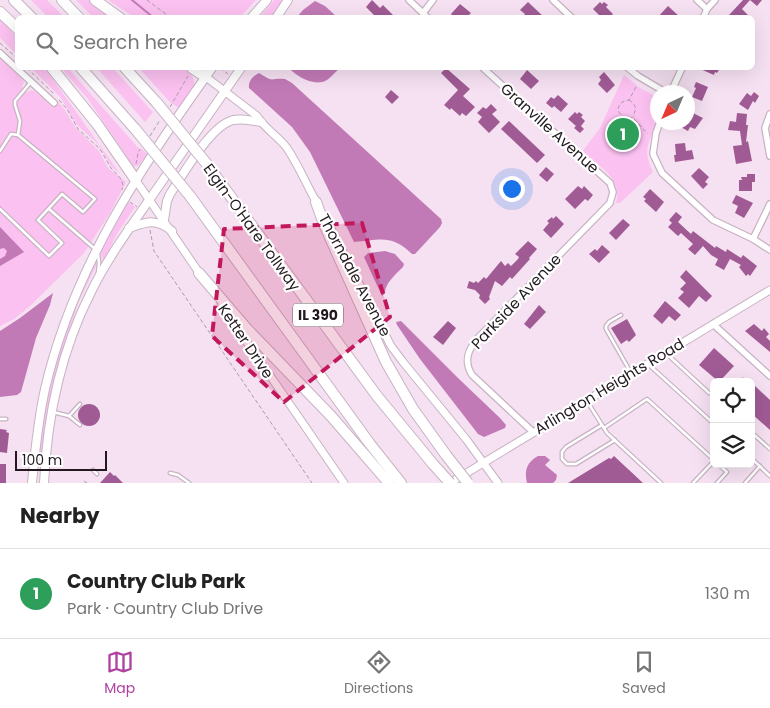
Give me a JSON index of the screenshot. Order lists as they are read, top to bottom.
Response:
{
  "streets": {
    "highway": ["Elgin-O'Hare Tollway", "IL 390"],
    "street": [
      "Granville Avenue",
      "Thorndale Avenue",
      "Parkside Avenue",
      "Ketter Drive",
      "Arlington Heights Road"
    ]
  },
  "crossings": [
    ["Granville Avenue", "Parkside Avenue"],
    ["Elgin-O'Hare Tollway", "Arlington Heights Road"],
    ["Thorndale Avenue", "IL 390"],
    ["Thorndale Avenue", "Arlington Heights Road"],
    ["Parkside Avenue", "Arlington Heights Road"]
  ],
  "scale_bar": "100 m",
  "north": "bottom left",
  "page": {
    "search": "Search here",
    "pins": "1",
    "scale": "100 m",
    "heading": "Nearby",
    "list": [
      {
        "mark": "1",
        "name": "Country Club Park",
        "note": "Park · Country Club Drive",
        "value": "130 m"
      }
    ],
    "nav": ["Map", "Directions", "Saved"]
  }
}
